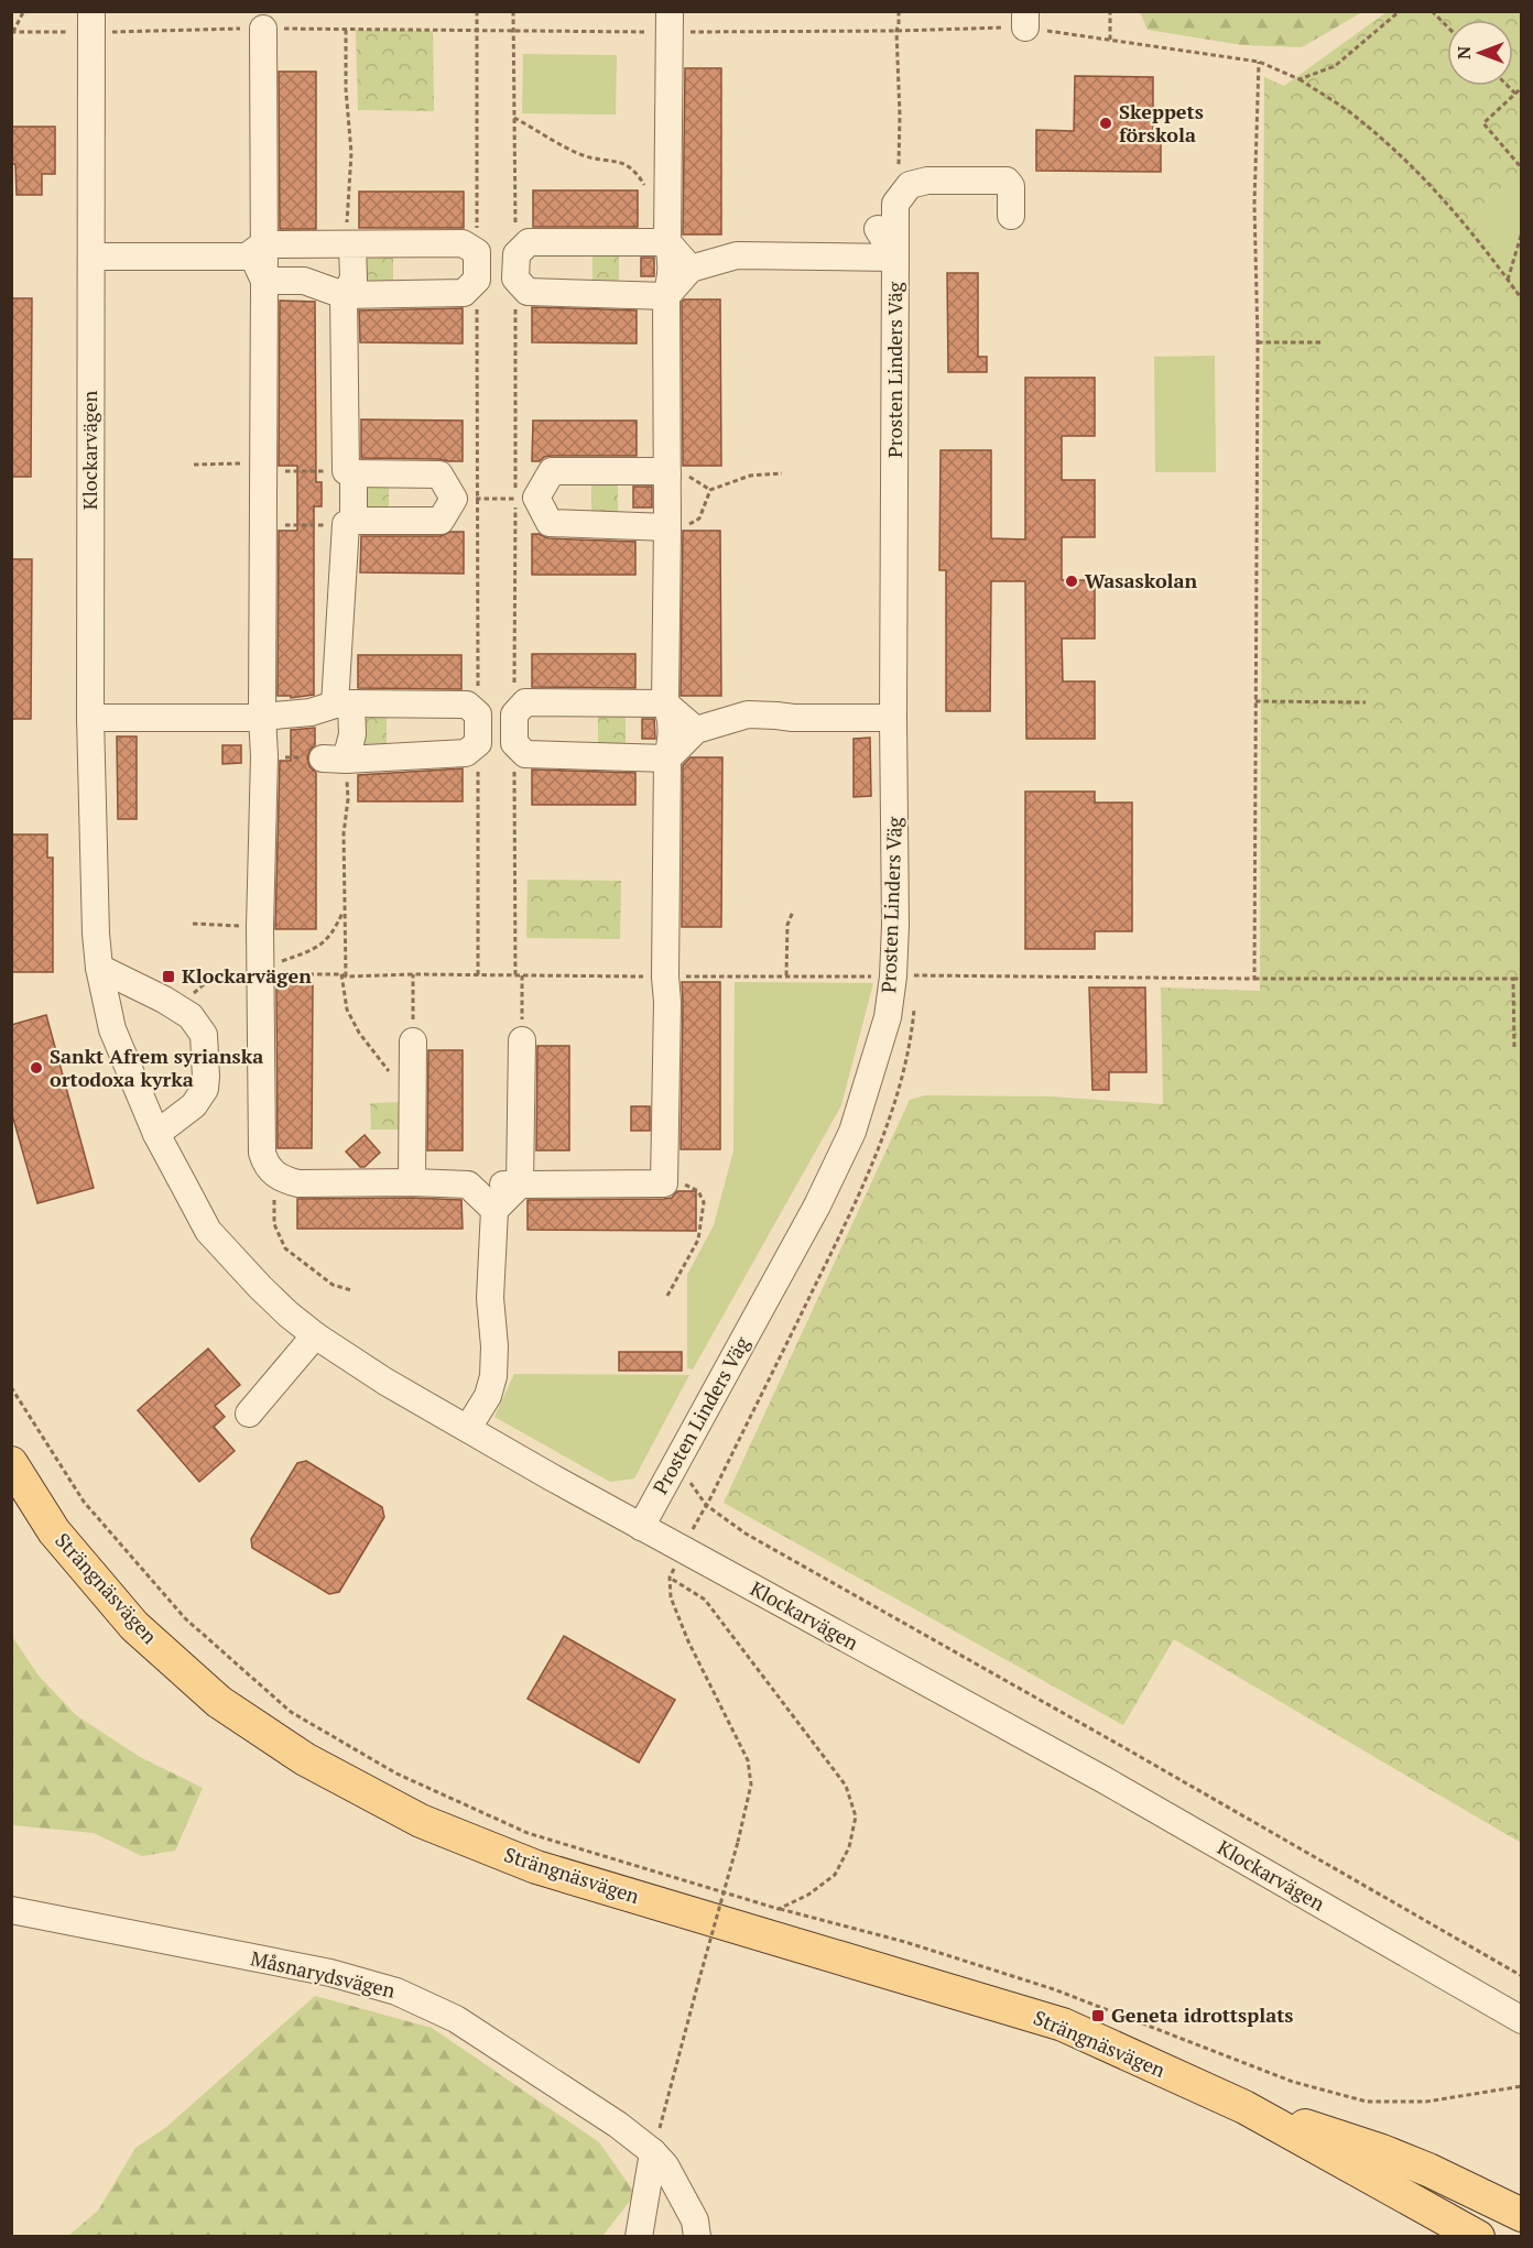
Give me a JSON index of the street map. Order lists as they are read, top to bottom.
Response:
{
  "streets": {
    "main road": ["Strängnäsvägen"],
    "street": ["Prosten Linders Väg", "Klockarvägen", "Måsnarydsvägen"]
  },
  "crossings": [
    ["Prosten Linders Väg", "Klockarvägen"]
  ],
  "places": {
    "other": ["Skeppets förskola", "Wasaskolan", "Sankt Afrem syrianska ortodoxa kyrka"],
    "transit": ["Klockarvägen", "Geneta idrottsplats"]
  },
  "north": "left"
}
